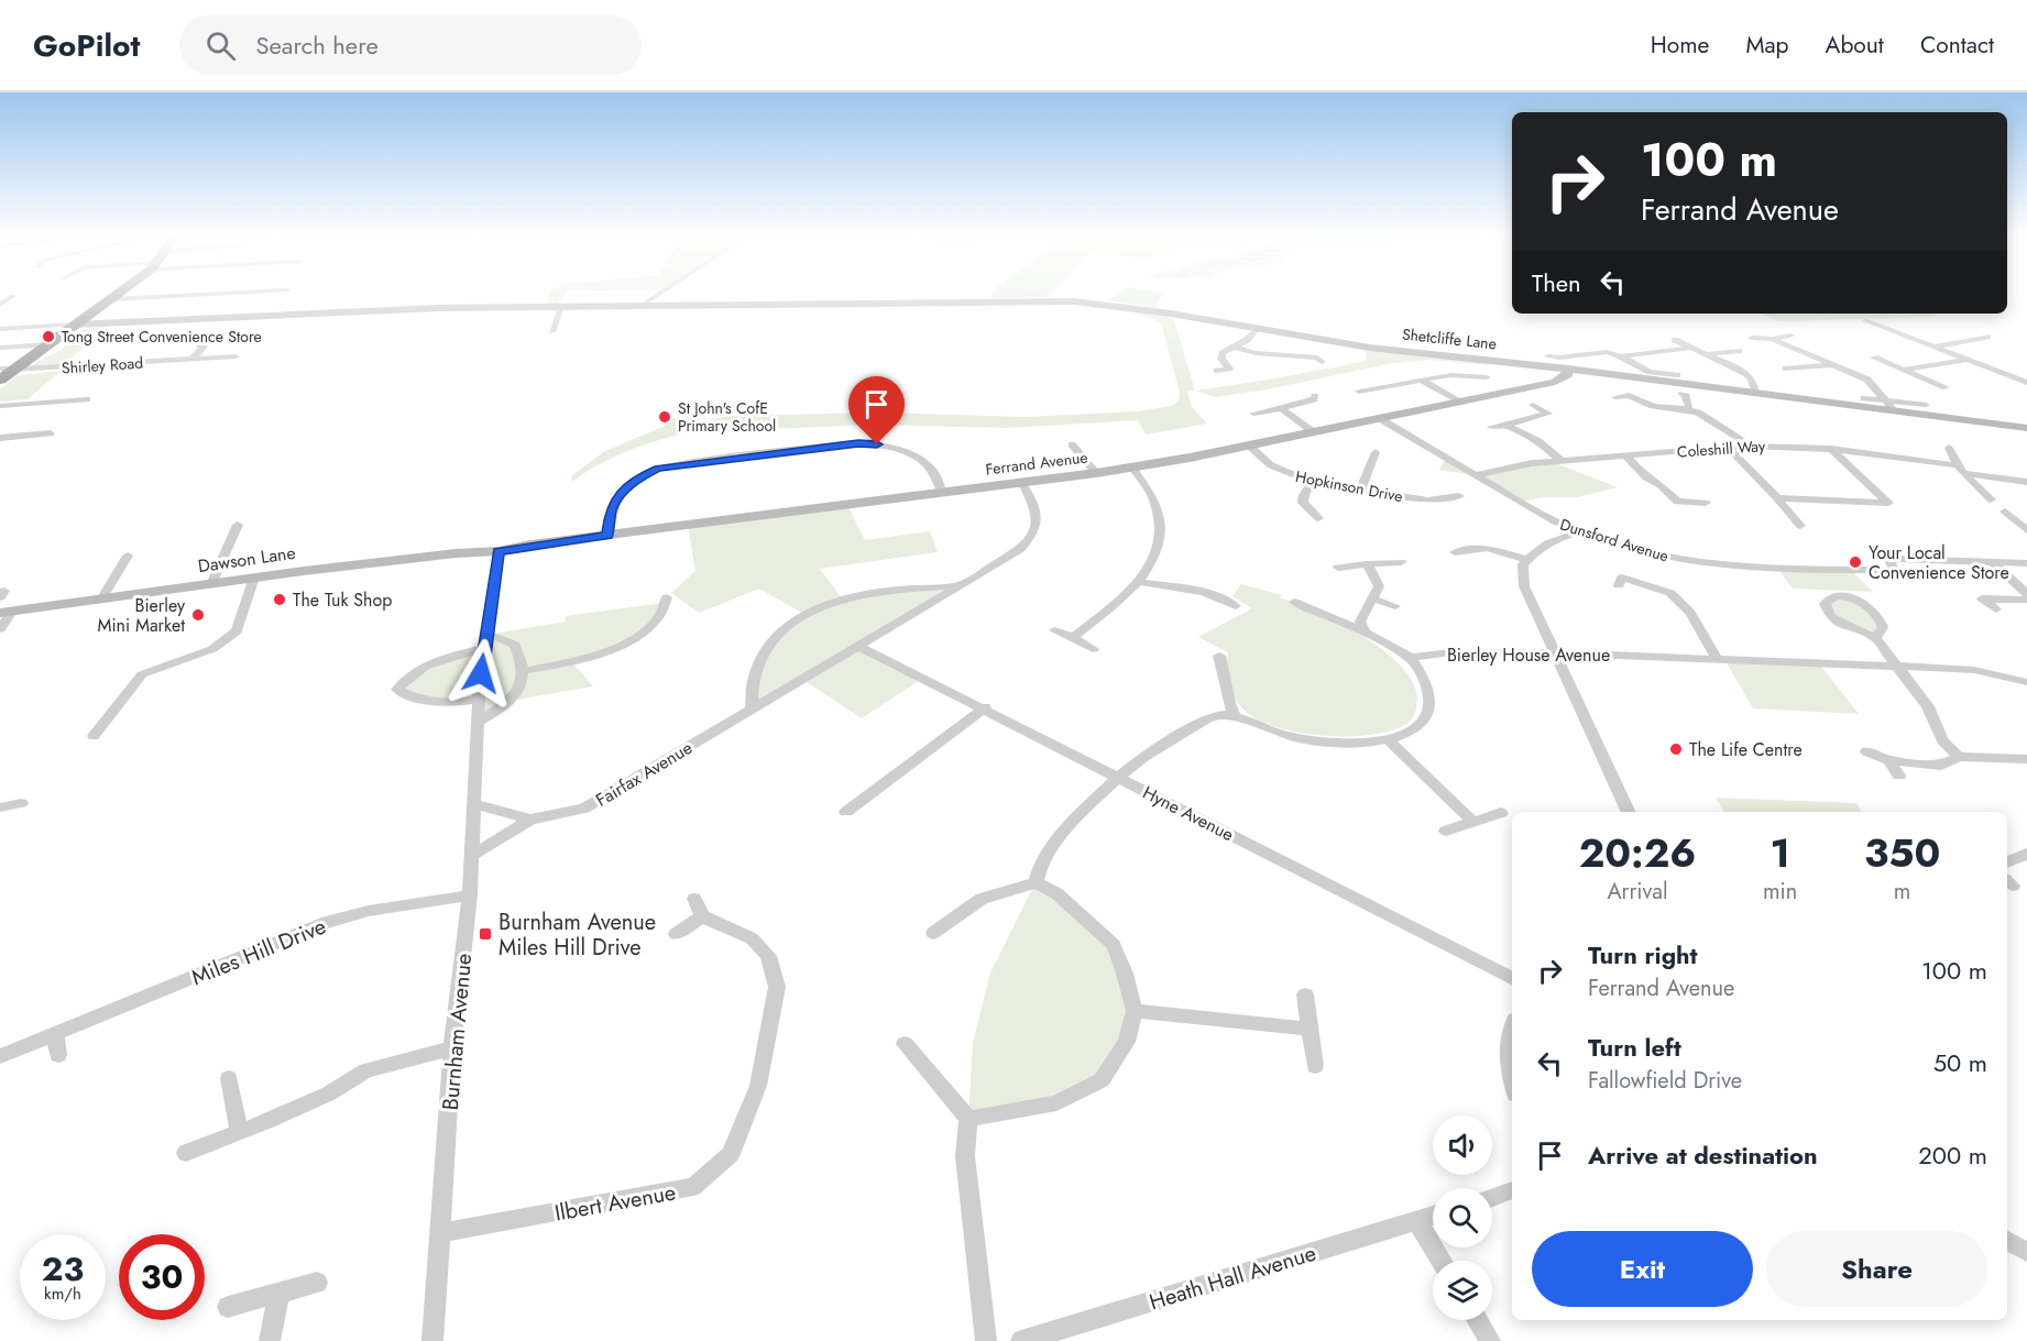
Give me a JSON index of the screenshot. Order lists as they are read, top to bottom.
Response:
{
  "streets": {
    "street": [
      "Shetcliffe Lane",
      "Shirley Road",
      "Coleshill Way",
      "Ferrand Avenue",
      "Hopkinson Drive",
      "Dunsford Avenue",
      "Dawson Lane",
      "Bierley House Avenue",
      "Fairfax Avenue",
      "Hyne Avenue",
      "Miles Hill Drive",
      "Burnham Avenue",
      "Ilbert Avenue",
      "Heath Hall Avenue"
    ]
  },
  "crossings": [
    ["Shetcliffe Lane", "Ferrand Avenue"],
    ["Coleshill Way", "Dunsford Avenue"],
    ["Ferrand Avenue", "Hopkinson Drive"],
    ["Ferrand Avenue", "Dunsford Avenue"],
    ["Ferrand Avenue", "Dawson Lane"],
    ["Ferrand Avenue", "Fairfax Avenue"],
    ["Ferrand Avenue", "Burnham Avenue"],
    ["Dawson Lane", "Burnham Avenue"],
    ["Fairfax Avenue", "Hyne Avenue"],
    ["Fairfax Avenue", "Burnham Avenue"],
    ["Miles Hill Drive", "Burnham Avenue"],
    ["Burnham Avenue", "Ilbert Avenue"]
  ],
  "places": {
    "other": [
      "Tong Street Convenience Store",
      "St John's CofE Primary School",
      "Your Local Convenience Store",
      "The Tuk Shop",
      "Bierley Mini Market",
      "The Life Centre"
    ],
    "transit": ["Burnham Avenue Miles Hill Drive"]
  },
  "page": {
    "header": "GoPilot",
    "search": "Search here",
    "nav": [
      "Home",
      "Map",
      "About",
      "Contact"
    ],
    "turn": ["100 m", "Ferrand Avenue"],
    "then": "Then",
    "eta": [
      "20:26",
      "Arrival",
      "1",
      "min",
      "350",
      "m"
    ],
    "list": [
      {
        "name": "Turn right",
        "note": "Ferrand Avenue",
        "value": "100 m"
      },
      {
        "name": "Turn left",
        "note": "Fallowfield Drive",
        "value": "50 m"
      },
      {
        "name": "Arrive at destination",
        "value": "200 m"
      }
    ],
    "buttons": ["Exit", "Share"],
    "speed": "23 km/h",
    "limit": "30"
  }
}
